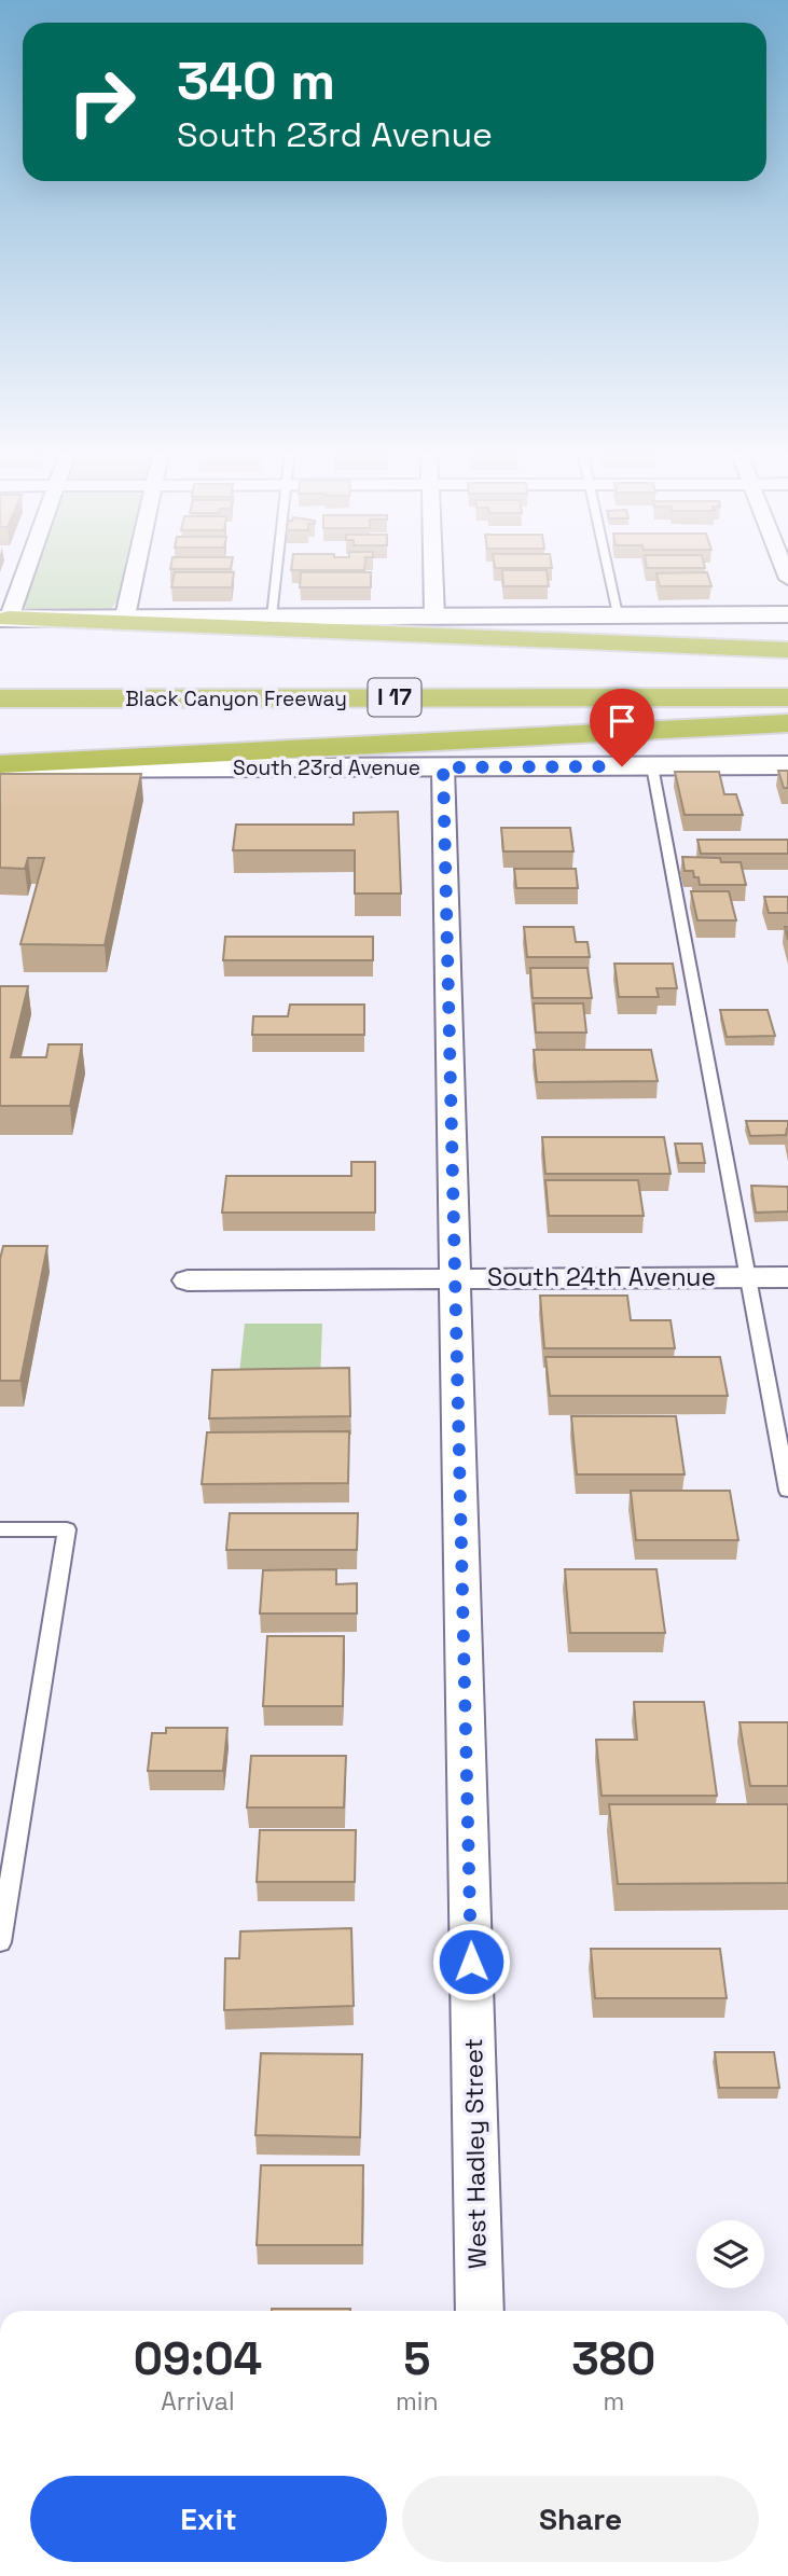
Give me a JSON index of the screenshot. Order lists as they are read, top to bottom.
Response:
{
  "streets": {
    "highway": ["I 17", "Black Canyon Freeway"],
    "main road": ["South 23rd Avenue"],
    "street": ["South 24th Avenue", "West Hadley Street"]
  },
  "crossings": [
    ["South 23rd Avenue", "West Hadley Street"],
    ["South 24th Avenue", "West Hadley Street"]
  ],
  "page": {
    "turn": ["340 m", "South 23rd Avenue"],
    "eta": [
      "09:04",
      "Arrival",
      "5",
      "min",
      "380",
      "m"
    ],
    "buttons": ["Exit", "Share"]
  }
}
